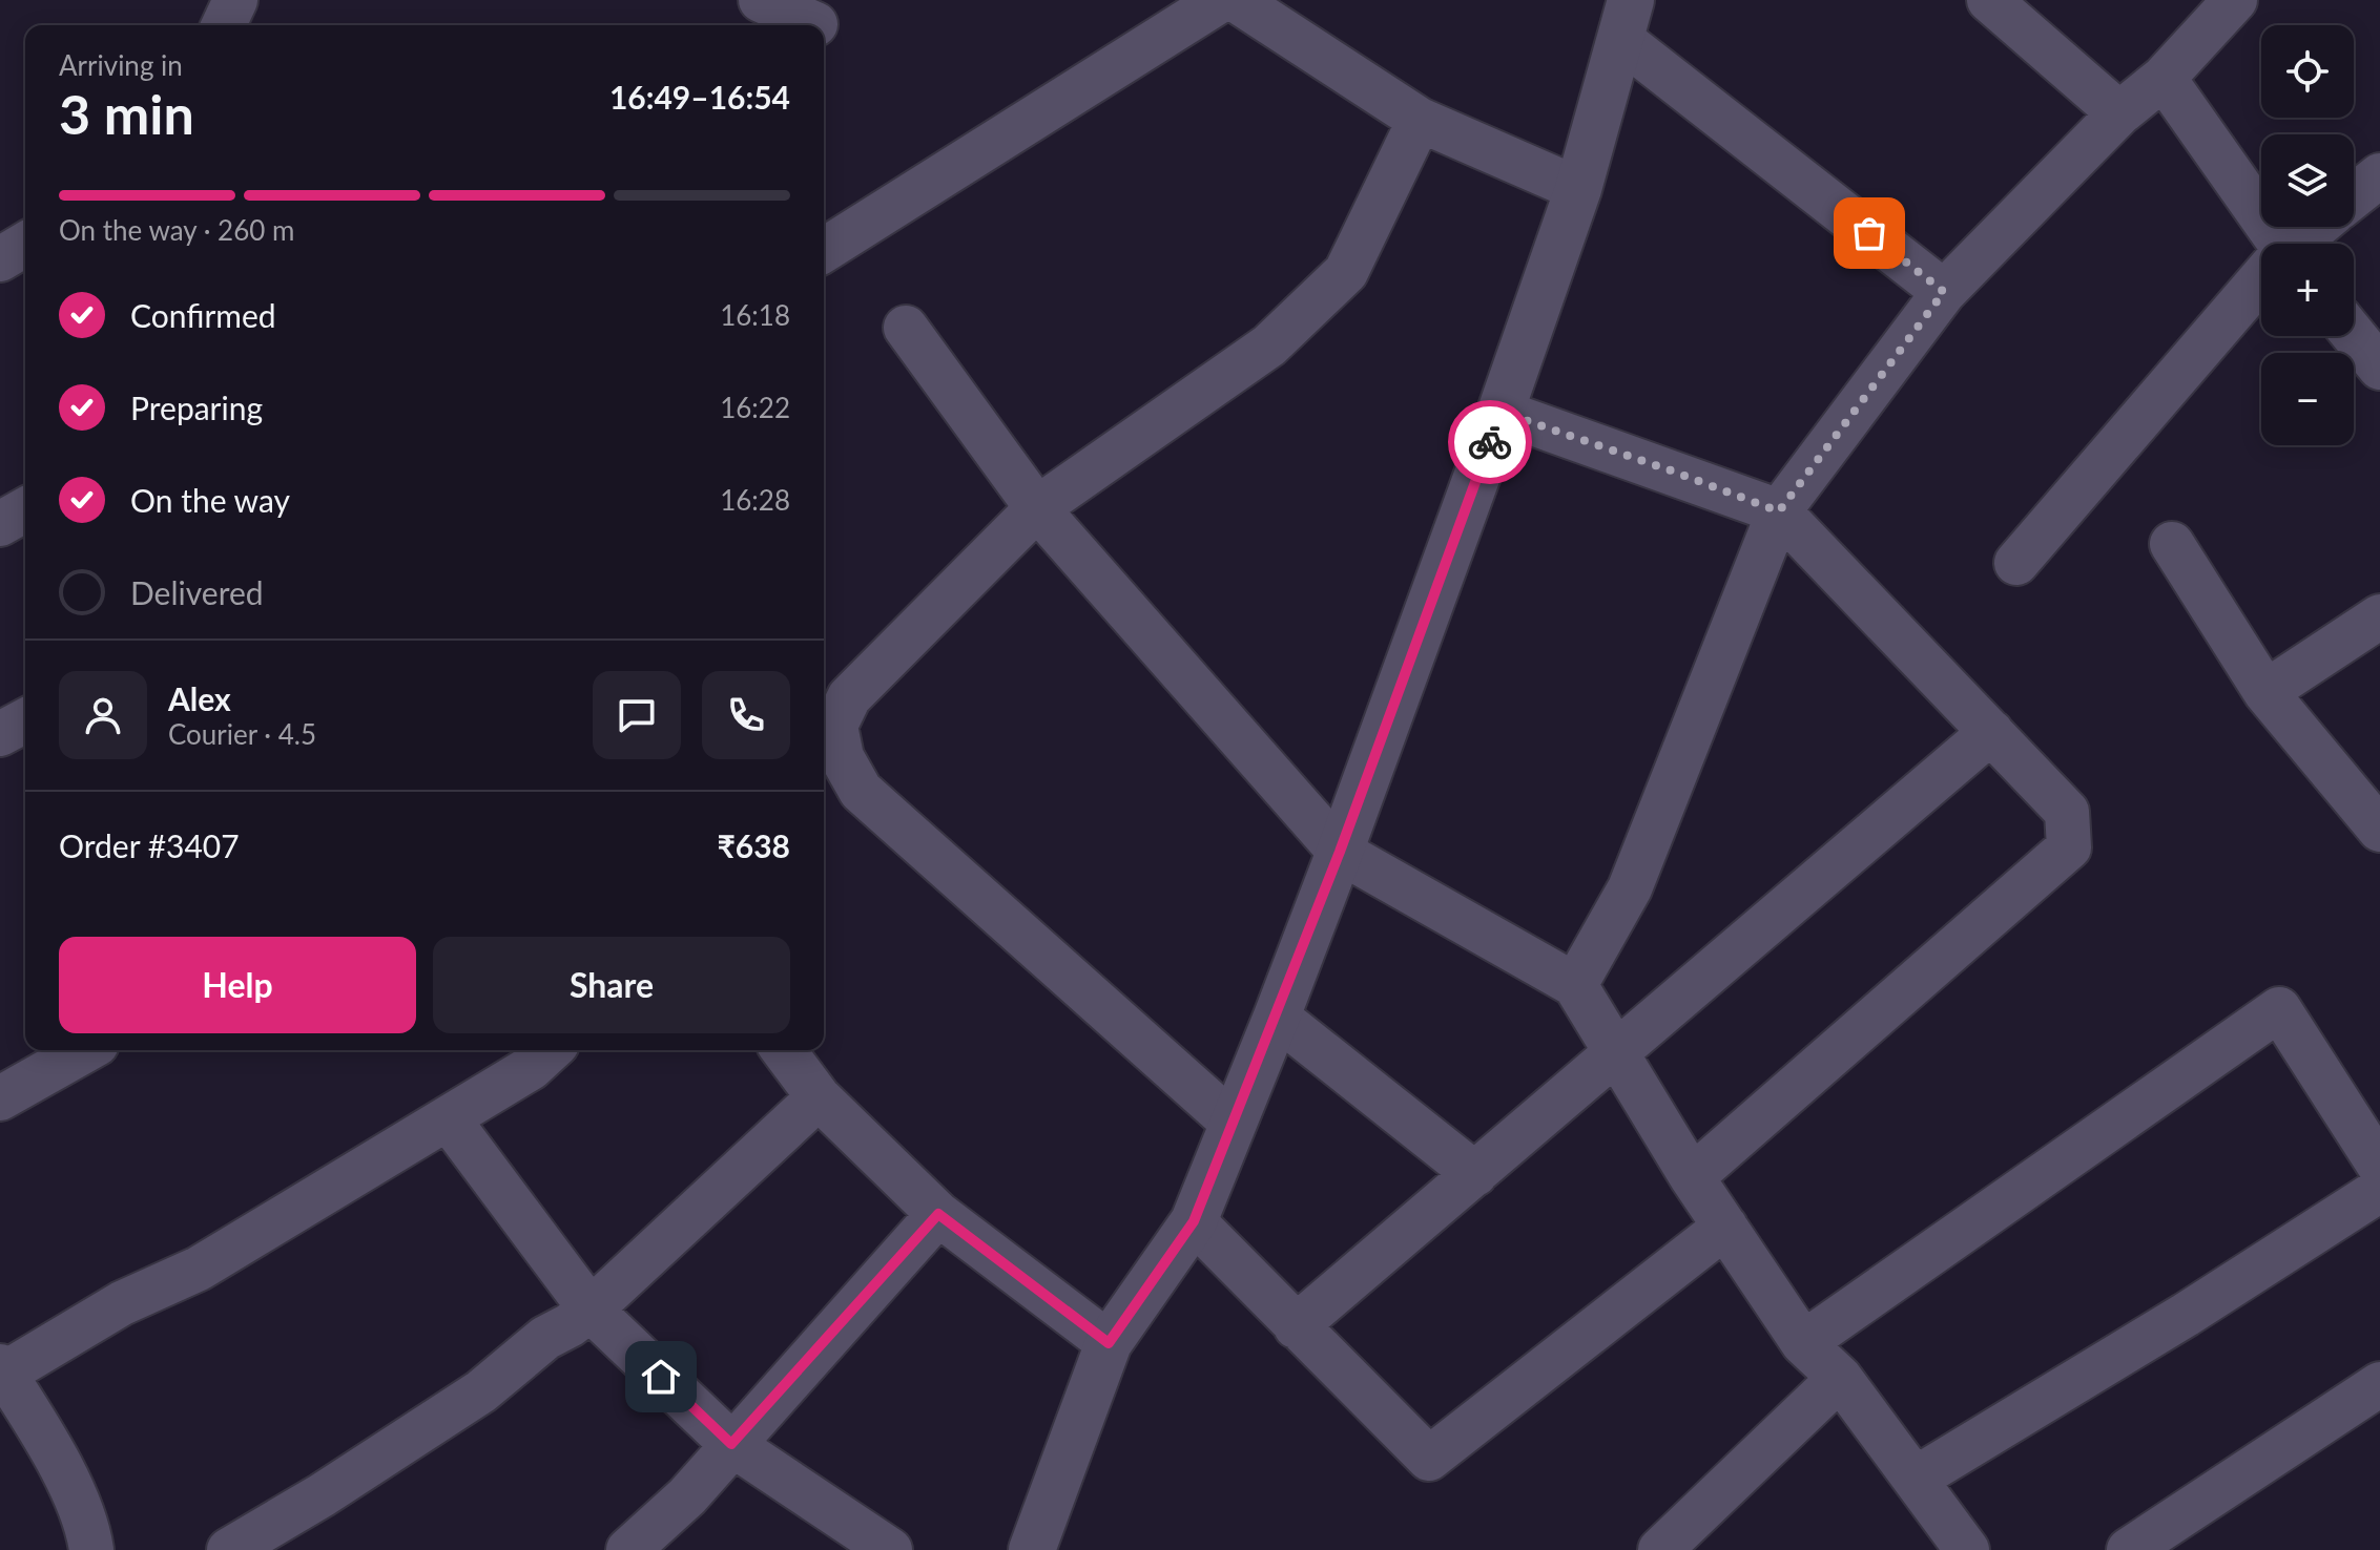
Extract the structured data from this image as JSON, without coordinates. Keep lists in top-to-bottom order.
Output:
{
  "page": {
    "map_buttons": ["+", "−"],
    "heading": ["3 min", "Arriving in", "16:49–16:54"],
    "panel": [
      "Alex",
      "Courier · 4.5",
      "Order #3407",
      "₹638"
    ],
    "bar": "On the way · 260 m",
    "list": [
      ["Confirmed", "16:18"],
      ["Preparing", "16:22"],
      ["On the way", "16:28"],
      "Delivered"
    ],
    "buttons": ["Help", "Share"]
  }
}
